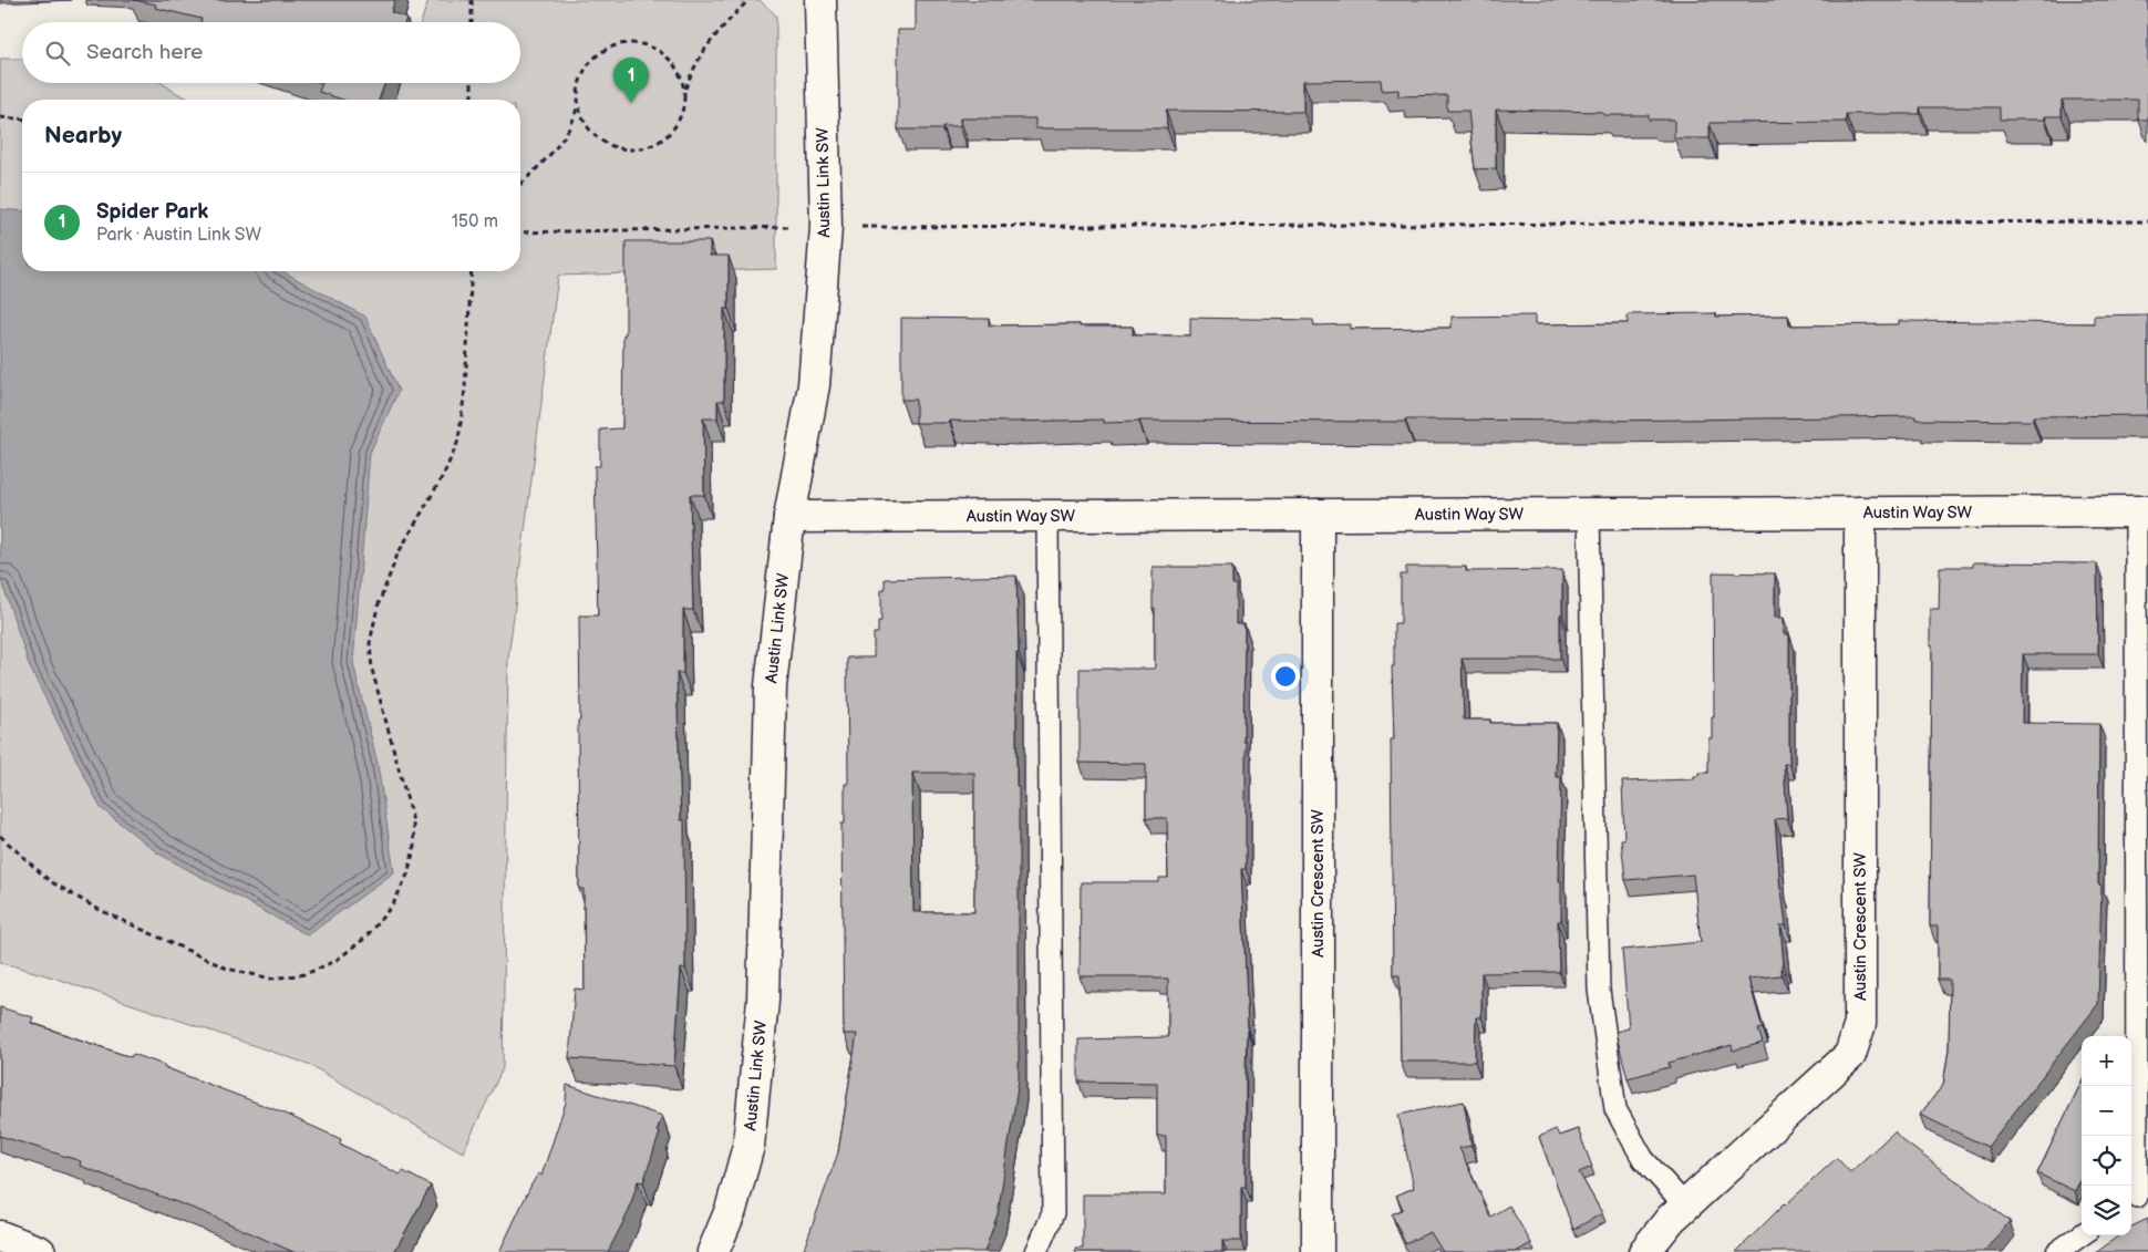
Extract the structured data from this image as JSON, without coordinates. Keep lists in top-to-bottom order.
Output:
{
  "streets": {
    "street": ["Austin Link SW", "Austin Way SW", "Austin Crescent SW"]
  },
  "crossings": [
    ["Austin Link SW", "Austin Way SW"],
    ["Austin Way SW", "Austin Crescent SW"]
  ],
  "page": {
    "search": "Search here",
    "pins": "1",
    "heading": "Nearby",
    "list": [
      {
        "mark": "1",
        "name": "Spider Park",
        "note": "Park · Austin Link SW",
        "value": "150 m"
      }
    ],
    "map_buttons": ["+", "−"]
  }
}
